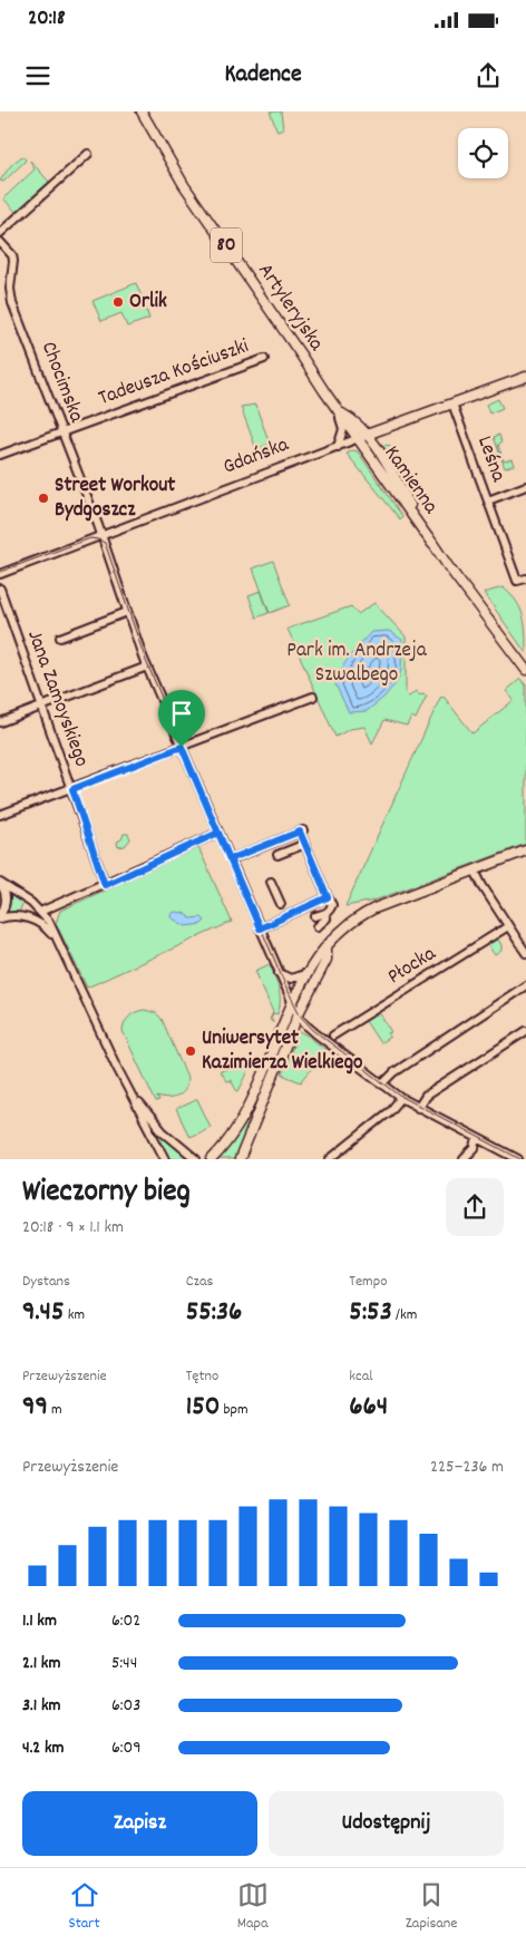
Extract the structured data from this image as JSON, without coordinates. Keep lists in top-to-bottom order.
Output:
{
  "streets": {
    "main road": [
      "80",
      "Artyleryjska",
      "Gdańska",
      "Kamienna"
    ],
    "street": [
      "Tadeusza Kościuszki",
      "Chocimska",
      "Leśna",
      "Jana Zamoyskiego",
      "Płocka"
    ]
  },
  "crossings": [
    ["Artyleryjska", "Gdańska"],
    ["Artyleryjska", "Kamienna"],
    ["Tadeusza Kościuszki", "Chocimska"],
    ["Chocimska", "Gdańska"],
    ["Gdańska", "Leśna"],
    ["Gdańska", "Kamienna"]
  ],
  "parks": ["Park im. Andrzeja Szwalbego"],
  "places": ["Orlik", "Street Workout Bydgoszcz", "Uniwersytet Kazimierza Wielkiego"],
  "page": {
    "status": "20:18",
    "header": "Kadence",
    "heading": ["Wieczorny bieg", "20:18 · 9 × 1.1 km"],
    "stats": [
      ["Dystans", "9.45 km"],
      ["Czas", "55:36"],
      ["Tempo", "5:53 /km"],
      ["Przewyższenie", "99 m"],
      ["Tętno", "150 bpm"],
      ["kcal", "664"]
    ],
    "chart": ["Przewyższenie", "225–236 m"],
    "list": [
      {
        "name": "1.1 km",
        "note": "6:02"
      },
      {
        "name": "2.1 km",
        "note": "5:44"
      },
      {
        "name": "3.1 km",
        "note": "6:03"
      },
      {
        "name": "4.2 km",
        "note": "6:09"
      }
    ],
    "buttons": ["Zapisz", "Udostępnij"],
    "tabs": ["Start", "Mapa", "Zapisane"]
  }
}
